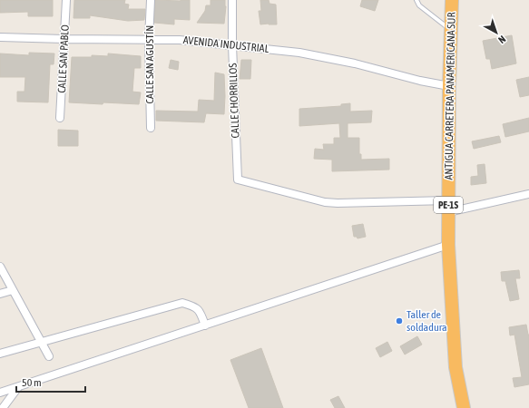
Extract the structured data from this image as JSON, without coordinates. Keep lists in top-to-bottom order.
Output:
{
  "streets": {
    "highway": ["ANTIGUA CARRETERA PANAMERICANA SUR", "PE-1S"],
    "street": [
      "AVENIDA INDUSTRIAL",
      "CALLE SAN PABLO",
      "CALLE SAN AGUSTÍN",
      "CALLE CHORRILLOS"
    ]
  },
  "crossings": [
    ["AVENIDA INDUSTRIAL", "CALLE SAN PABLO"],
    ["AVENIDA INDUSTRIAL", "CALLE SAN AGUSTÍN"],
    ["AVENIDA INDUSTRIAL", "ANTIGUA CARRETERA PANAMERICANA SUR"],
    ["AVENIDA INDUSTRIAL", "CALLE CHORRILLOS"],
    ["ANTIGUA CARRETERA PANAMERICANA SUR", "CALLE CHORRILLOS"]
  ],
  "places": ["Taller de soldadura"],
  "scale_bar": "50 m",
  "north": "bottom right"
}
